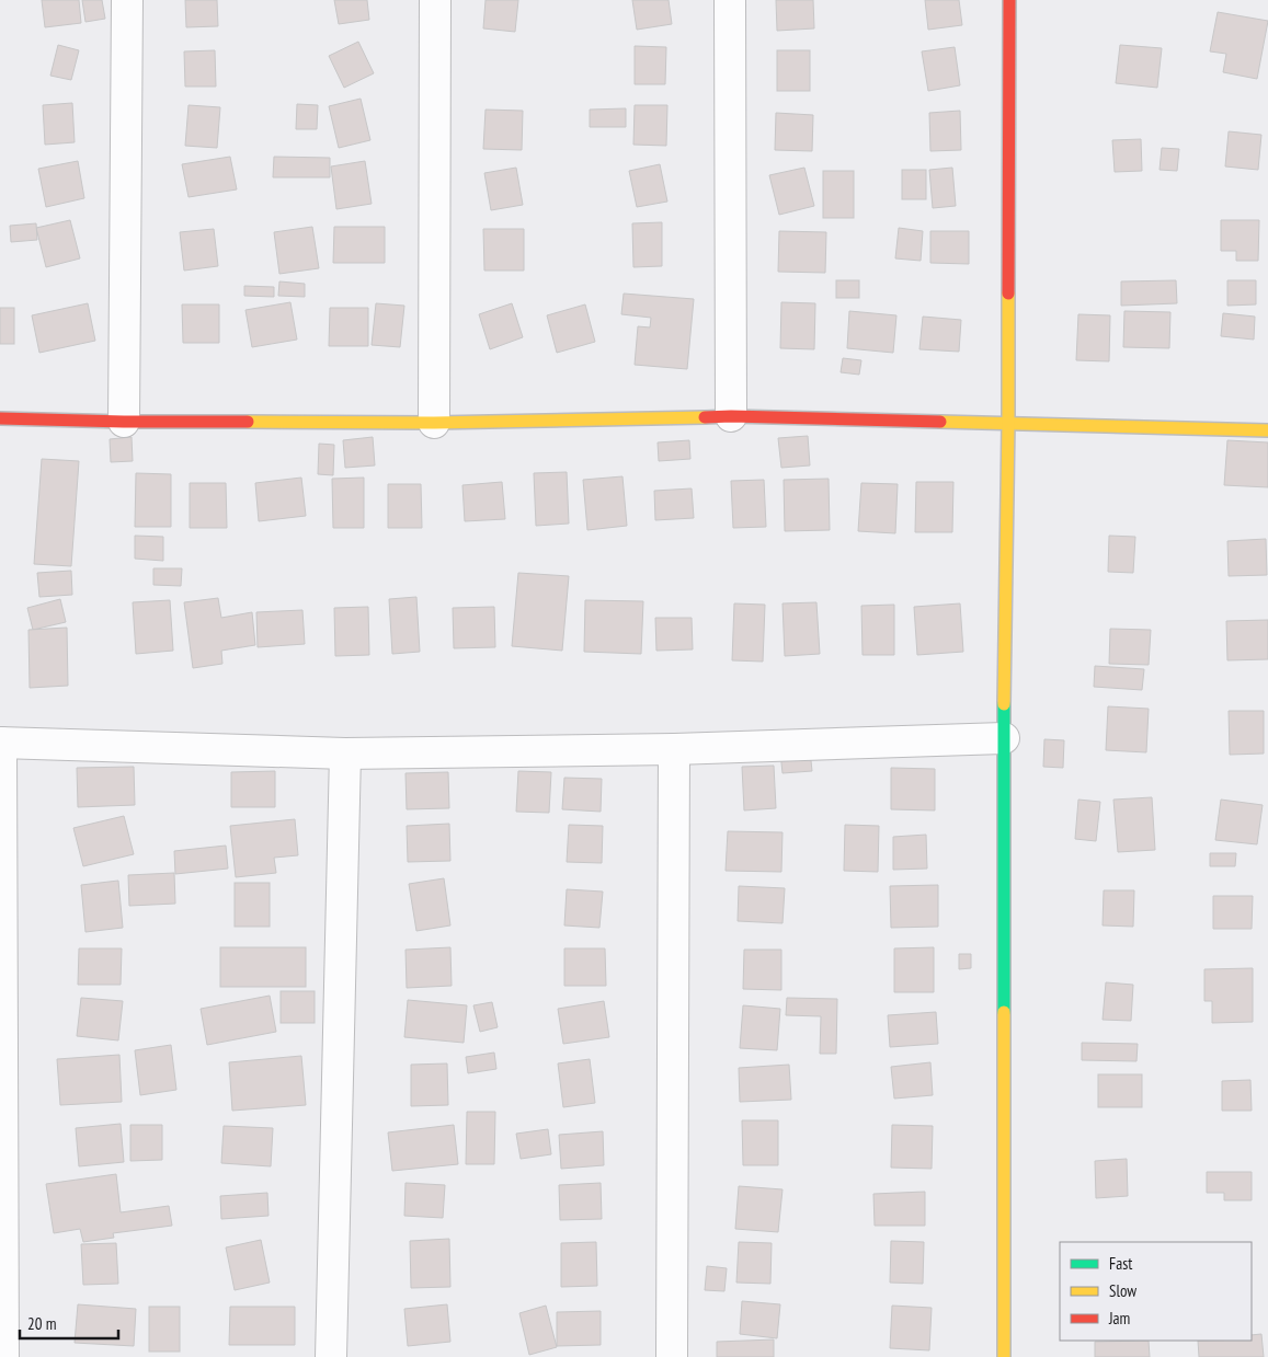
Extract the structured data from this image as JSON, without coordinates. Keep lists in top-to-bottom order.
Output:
{
  "legend": ["Fast", "Slow", "Jam"],
  "scale_bar": "20 m"
}
